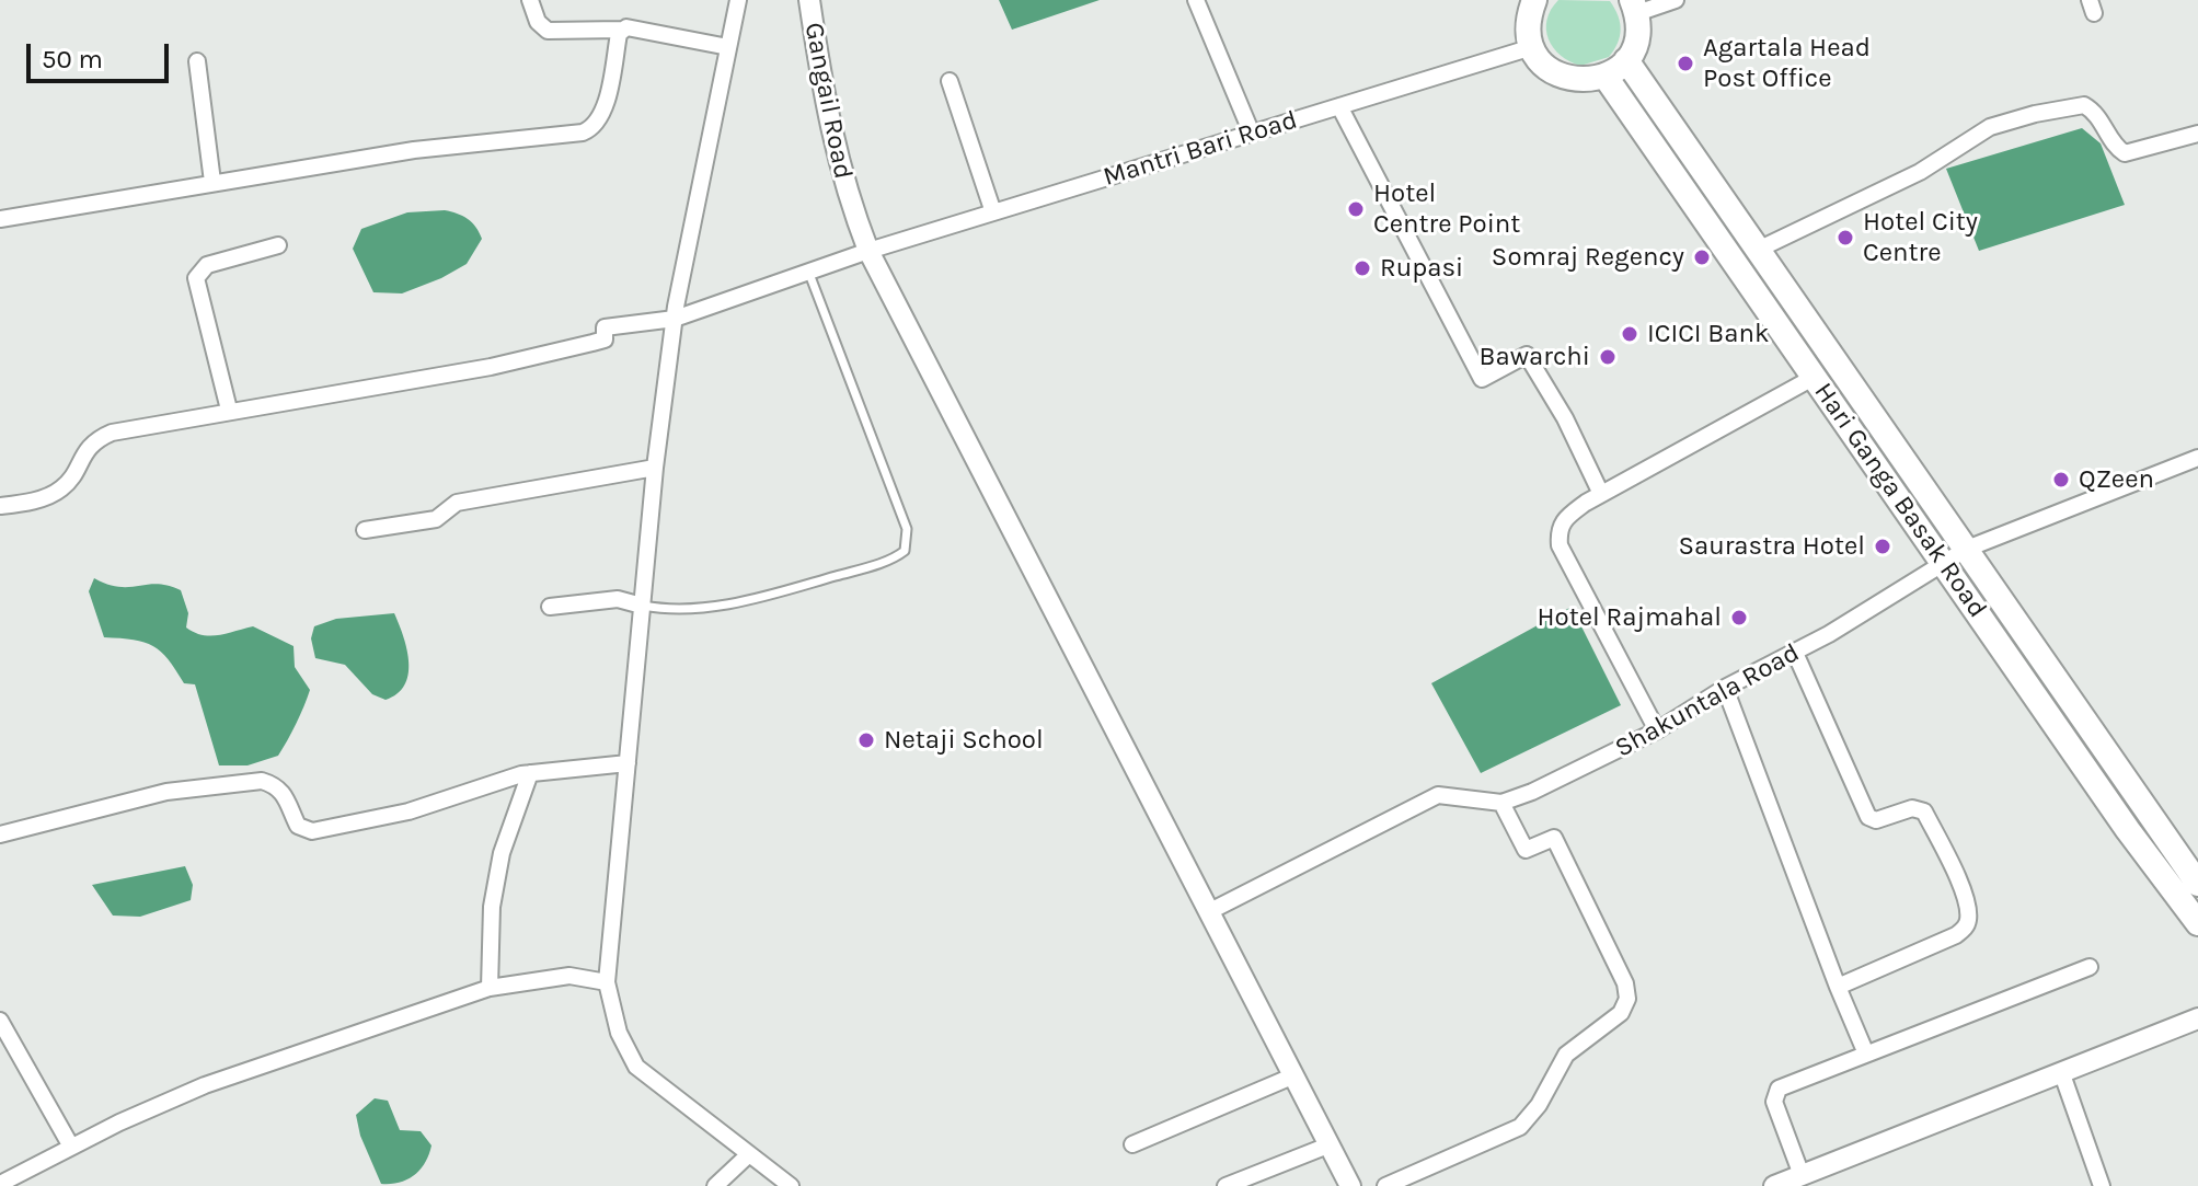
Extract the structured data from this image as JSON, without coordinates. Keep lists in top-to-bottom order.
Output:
{
  "streets": {
    "main road": ["Hari Ganga Basak Road"],
    "street": ["Gangail Road", "Mantri Bari Road", "Shakuntala Road"]
  },
  "crossings": [
    ["Gangail Road", "Mantri Bari Road"],
    ["Gangail Road", "Shakuntala Road"],
    ["Hari Ganga Basak Road", "Shakuntala Road"]
  ],
  "places": [
    "Agartala Head Post Office",
    "Hotel Centre Point",
    "Hotel City Centre",
    "Somraj Regency",
    "Rupasi",
    "ICICI Bank",
    "Bawarchi",
    "QZeen",
    "Saurastra Hotel",
    "Hotel Rajmahal",
    "Netaji School"
  ],
  "scale_bar": "50 m"
}
